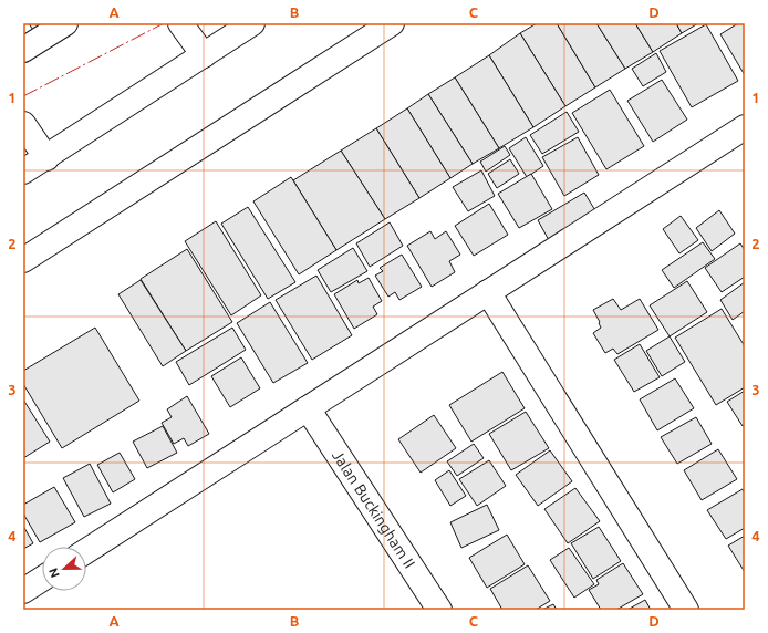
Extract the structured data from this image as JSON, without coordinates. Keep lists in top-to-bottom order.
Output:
{
  "streets": {
    "street": ["Jalan Buckingham II"]
  },
  "north": "left",
  "grid": {
    "columns": [
      "A",
      "B",
      "C",
      "D"
    ],
    "rows": [
      "1",
      "2",
      "3",
      "4"
    ]
  }
}
